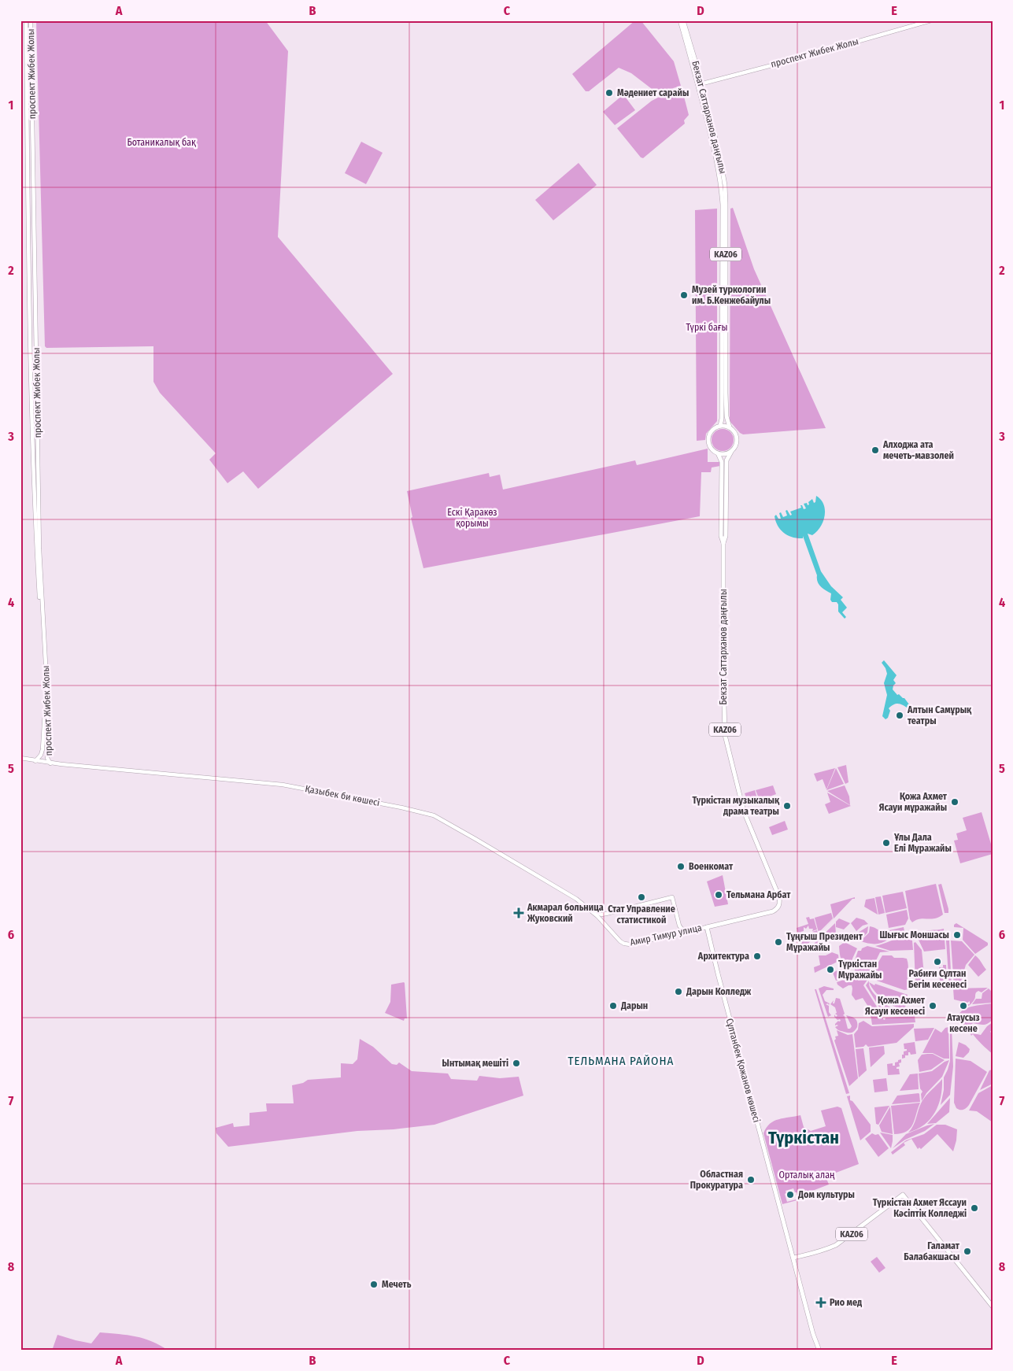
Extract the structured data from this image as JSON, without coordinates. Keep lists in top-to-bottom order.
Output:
{
  "streets": {
    "main road": ["Бекзат Саттарханов даңғылы", "KАZ06", "Сұлтанбек Қожанов көшесі"],
    "street": ["проспект Жибек Жолы", "Қазыбек би көшесі", "Амир Тимур улица"]
  },
  "crossings": [
    ["проспект Жибек Жолы", "Бекзат Саттарханов даңғылы"],
    ["проспект Жибек Жолы", "Қазыбек би көшесі"],
    ["Бекзат Саттарханов даңғылы", "KАZ06"],
    ["Бекзат Саттарханов даңғылы", "Амир Тимур улица"],
    ["Бекзат Саттарханов даңғылы", "Сұлтанбек Қожанов көшесі"],
    ["KАZ06", "Сұлтанбек Қожанов көшесі"],
    ["Қазыбек би көшесі", "Амир Тимур улица"],
    ["Амир Тимур улица", "Сұлтанбек Қожанов көшесі"]
  ],
  "districts": ["ТЕЛЬМАНА РАЙОНА", "Түркістан"],
  "parks": [
    "Ботаникалық бақ",
    "Түркі бағы",
    "Ескі Қаракөз қорымы",
    "Орталық алаң"
  ],
  "places": {
    "other": [
      "Мәдениет сарайы",
      "Музей туркологии им. Б.Кенжебайулы",
      "Алходжа ата мечеть-мавзолей",
      "Алтын Самұрық театры",
      "Қожа Ахмет Ясауи мұражайы",
      "Түркістан музыкалық драма театры",
      "Ұлы Дала Елі Мұражайы",
      "Военкомат",
      "Тельмана Арбат",
      "Стат Управление статистикой",
      "Шығыс Моншасы",
      "Тұңғыш Президент Мұражайы",
      "Архитектура",
      "Рабиғи Сұлтан Бегім кесенесі",
      "Түркістан Мұражайы",
      "Дарын Колледж",
      "Дарын",
      "Қожа Ахмет Ясауи кесенесі",
      "Атаусыз кесене",
      "Ынтымақ мешіті",
      "Областная Прокуратура",
      "Дом культуры",
      "Түркістан Ахмет Яссауи Кәсіптік Колледжі",
      "Галамат Балабакшасы",
      "Мечеть"
    ],
    "health": ["Акмарал больница Жуковский", "Рио мед"]
  },
  "grid": {
    "columns": [
      "A",
      "B",
      "C",
      "D",
      "E"
    ],
    "rows": [
      "1",
      "2",
      "3",
      "4",
      "5",
      "6",
      "7",
      "8"
    ]
  }
}
